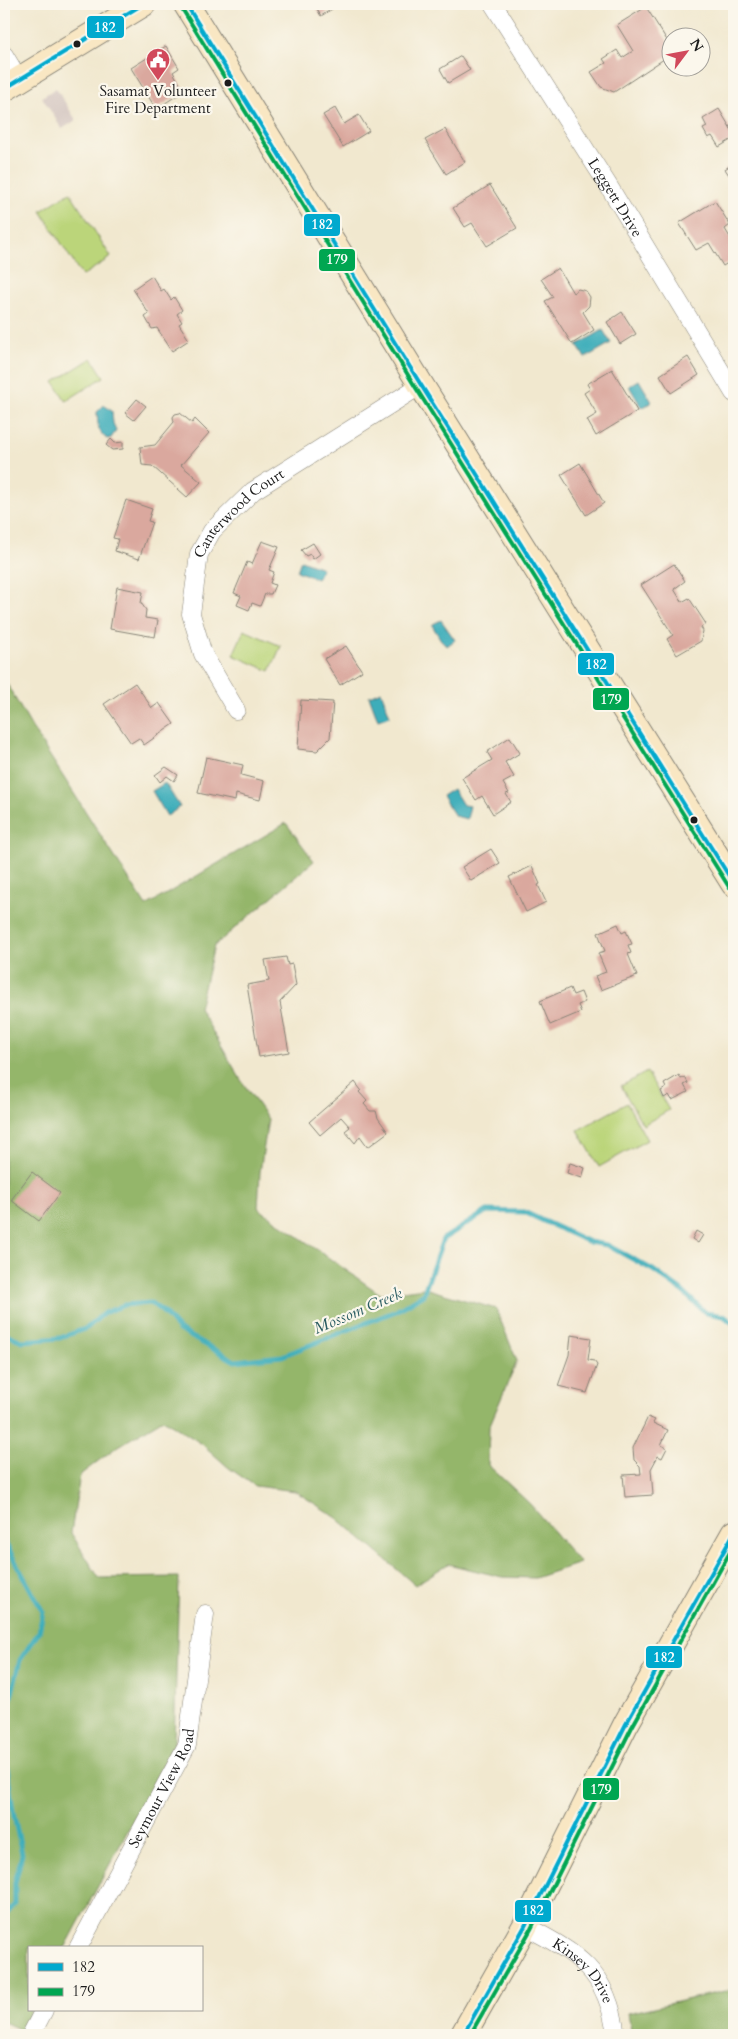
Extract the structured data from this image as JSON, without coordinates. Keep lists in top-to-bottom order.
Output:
{
  "streets": {
    "street": [
      "Leggett Drive",
      "Canterwood Court",
      "Seymour View Road",
      "Kinsey Drive"
    ]
  },
  "water": ["Mossom Creek"],
  "places": {
    "public building": ["Sasamat Volunteer Fire Department"]
  },
  "lines": ["transit line 182", "transit line 179"],
  "legend": ["182", "179"],
  "north": "top right"
}
